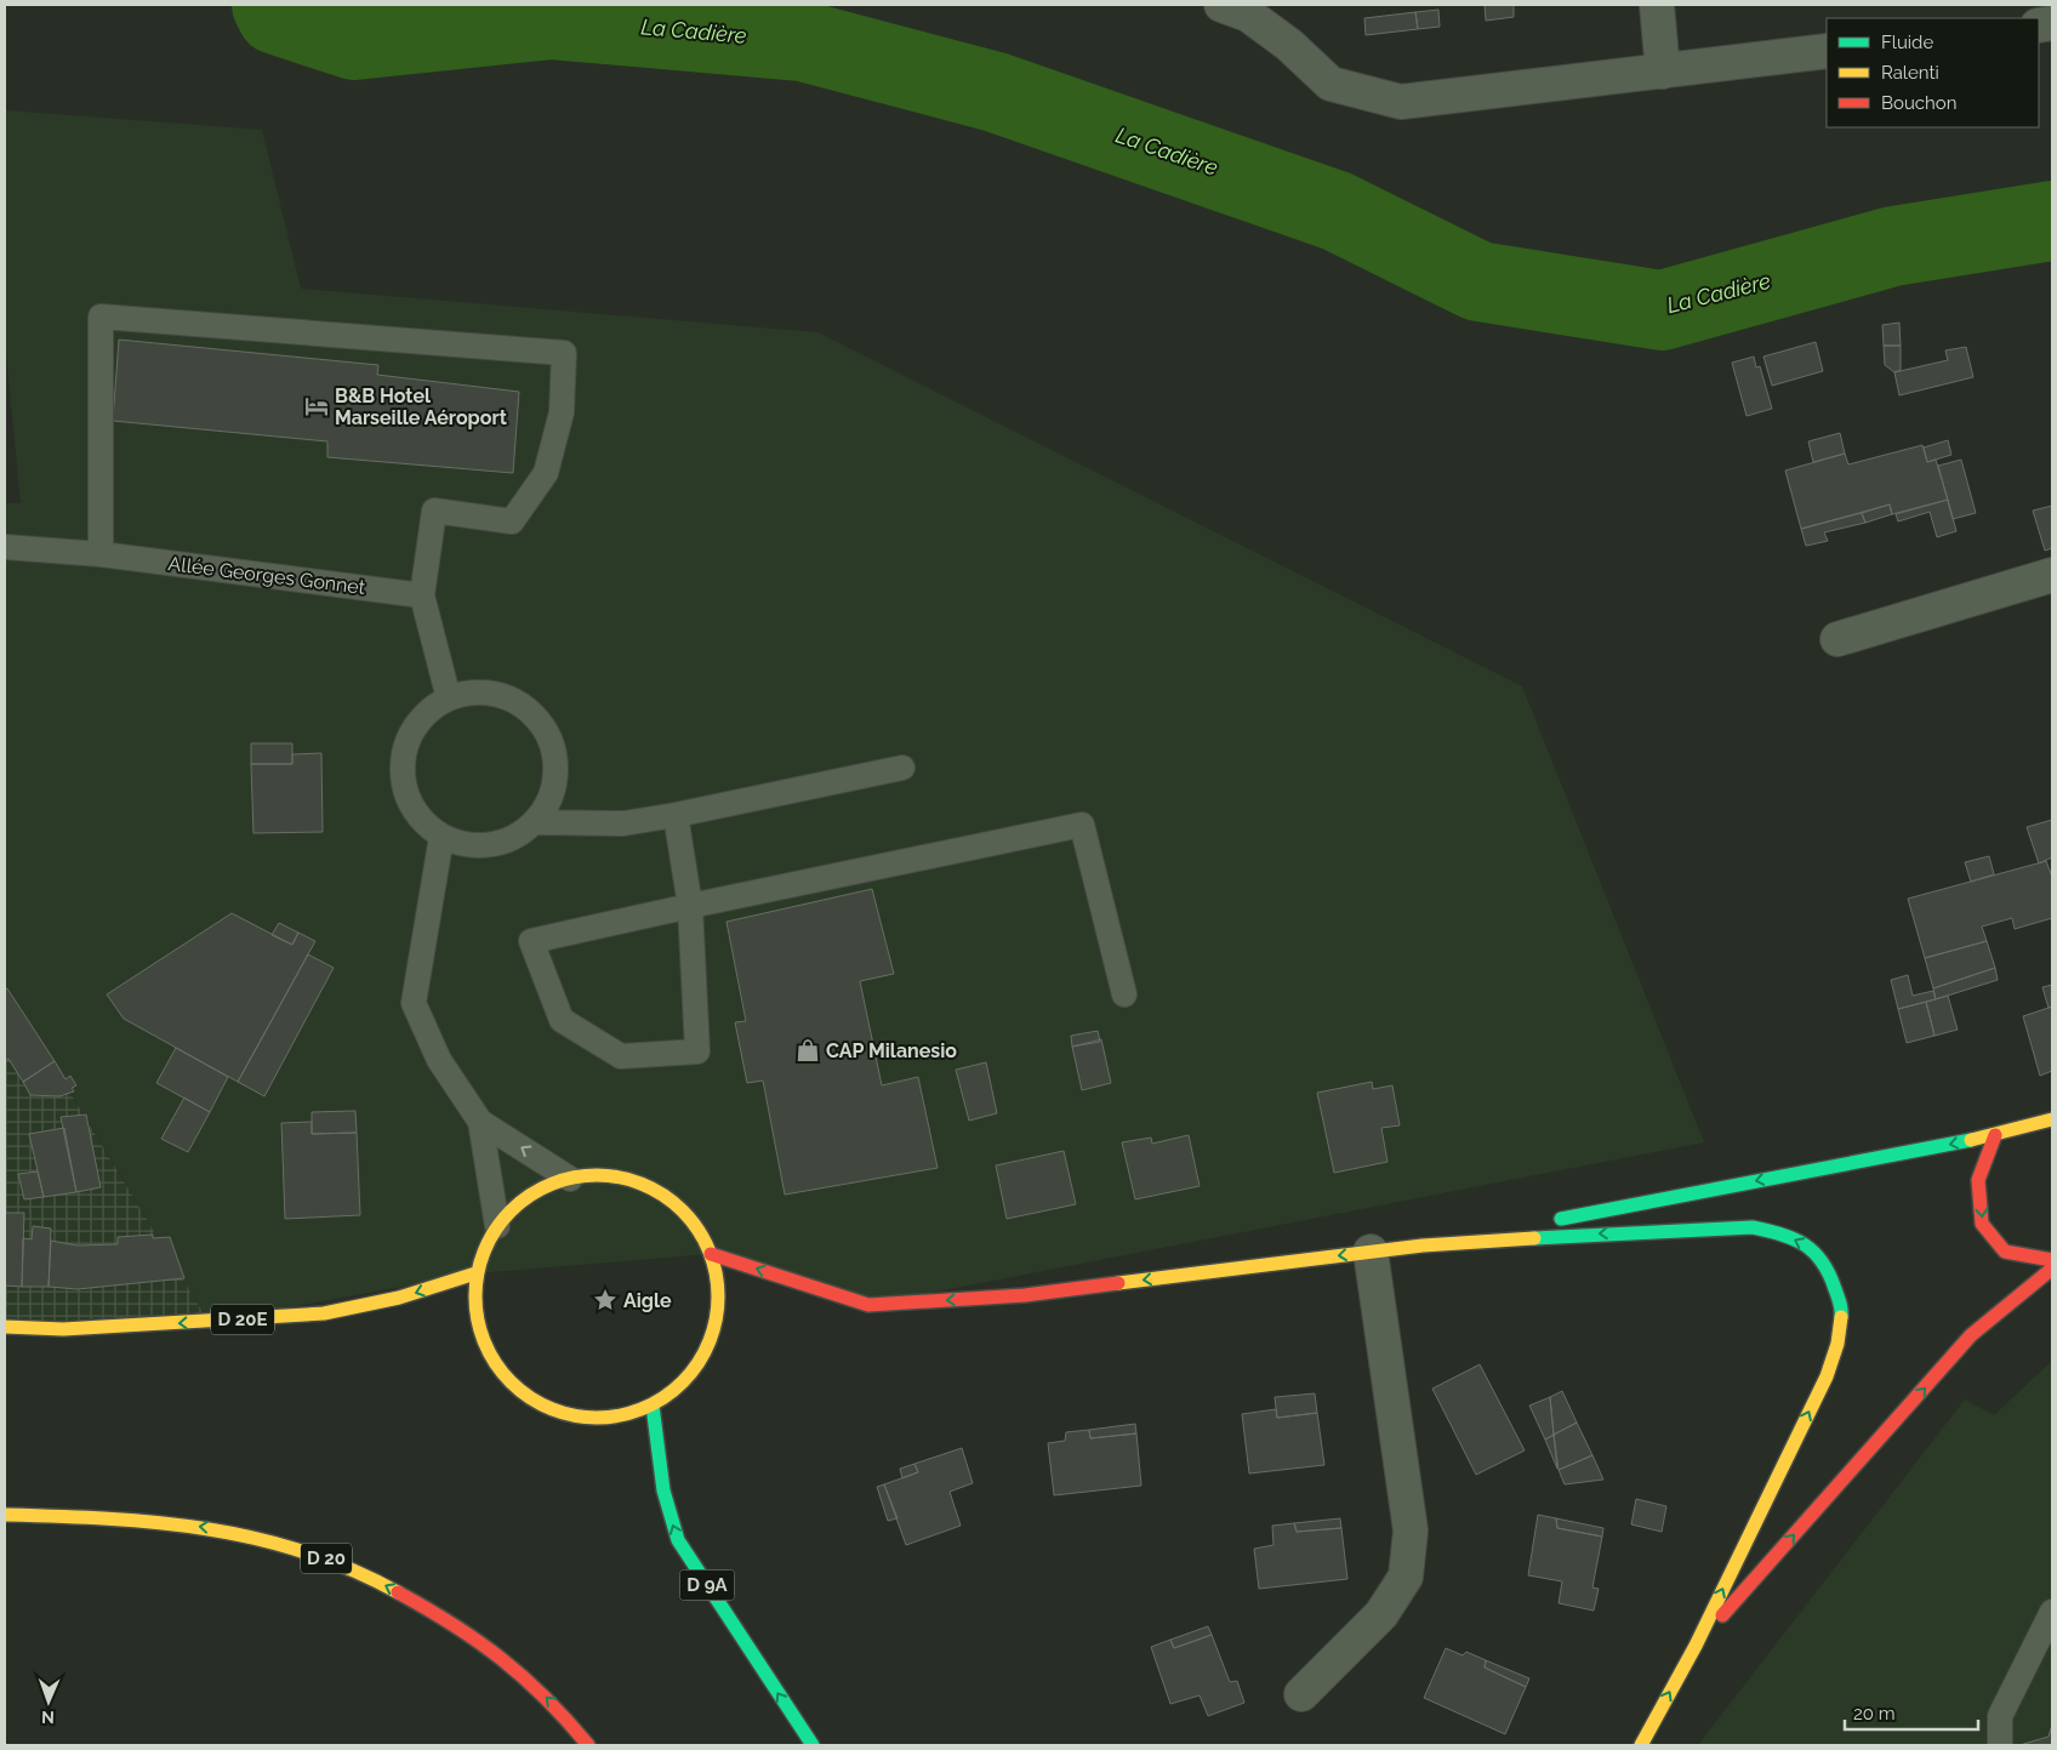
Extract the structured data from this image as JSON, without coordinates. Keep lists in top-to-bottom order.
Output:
{
  "streets": {
    "main road": ["D 20E", "D 20", "D 9A"],
    "lane": ["Allée Georges Gonnet"]
  },
  "water": ["La Cadière"],
  "places": {
    "hotel": ["B&B Hotel Marseille Aéroport"],
    "shop": ["CAP Milanesio"],
    "place": ["Aigle"]
  },
  "legend": ["Fluide", "Ralenti", "Bouchon"],
  "scale_bar": "20 m",
  "north": "bottom"
}
